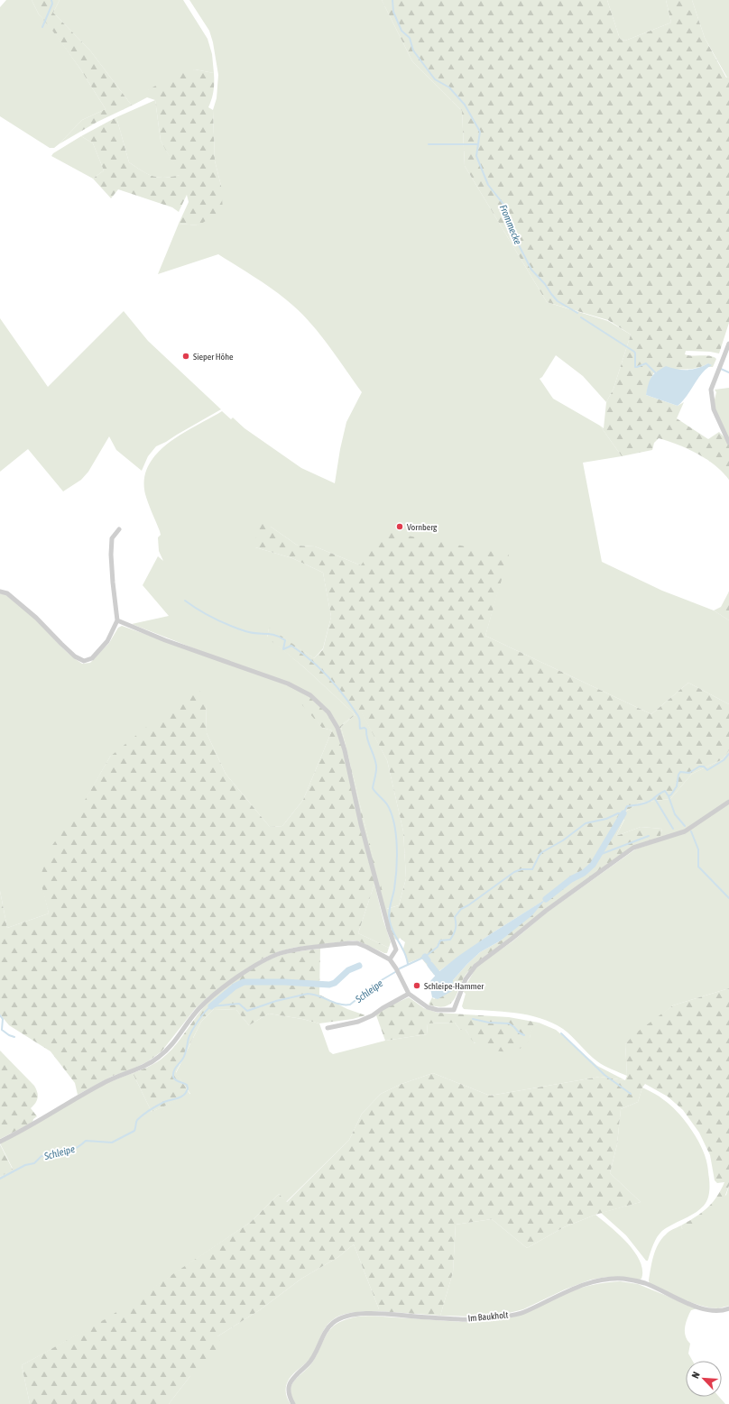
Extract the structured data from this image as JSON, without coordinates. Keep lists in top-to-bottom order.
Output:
{
  "streets": {
    "street": ["Im Baukholt"]
  },
  "water": ["Frommecke", "Schleipe"],
  "places": ["Sieper Höhe", "Vornberg", "Schleipe-Hammer"],
  "north": "top left"
}
